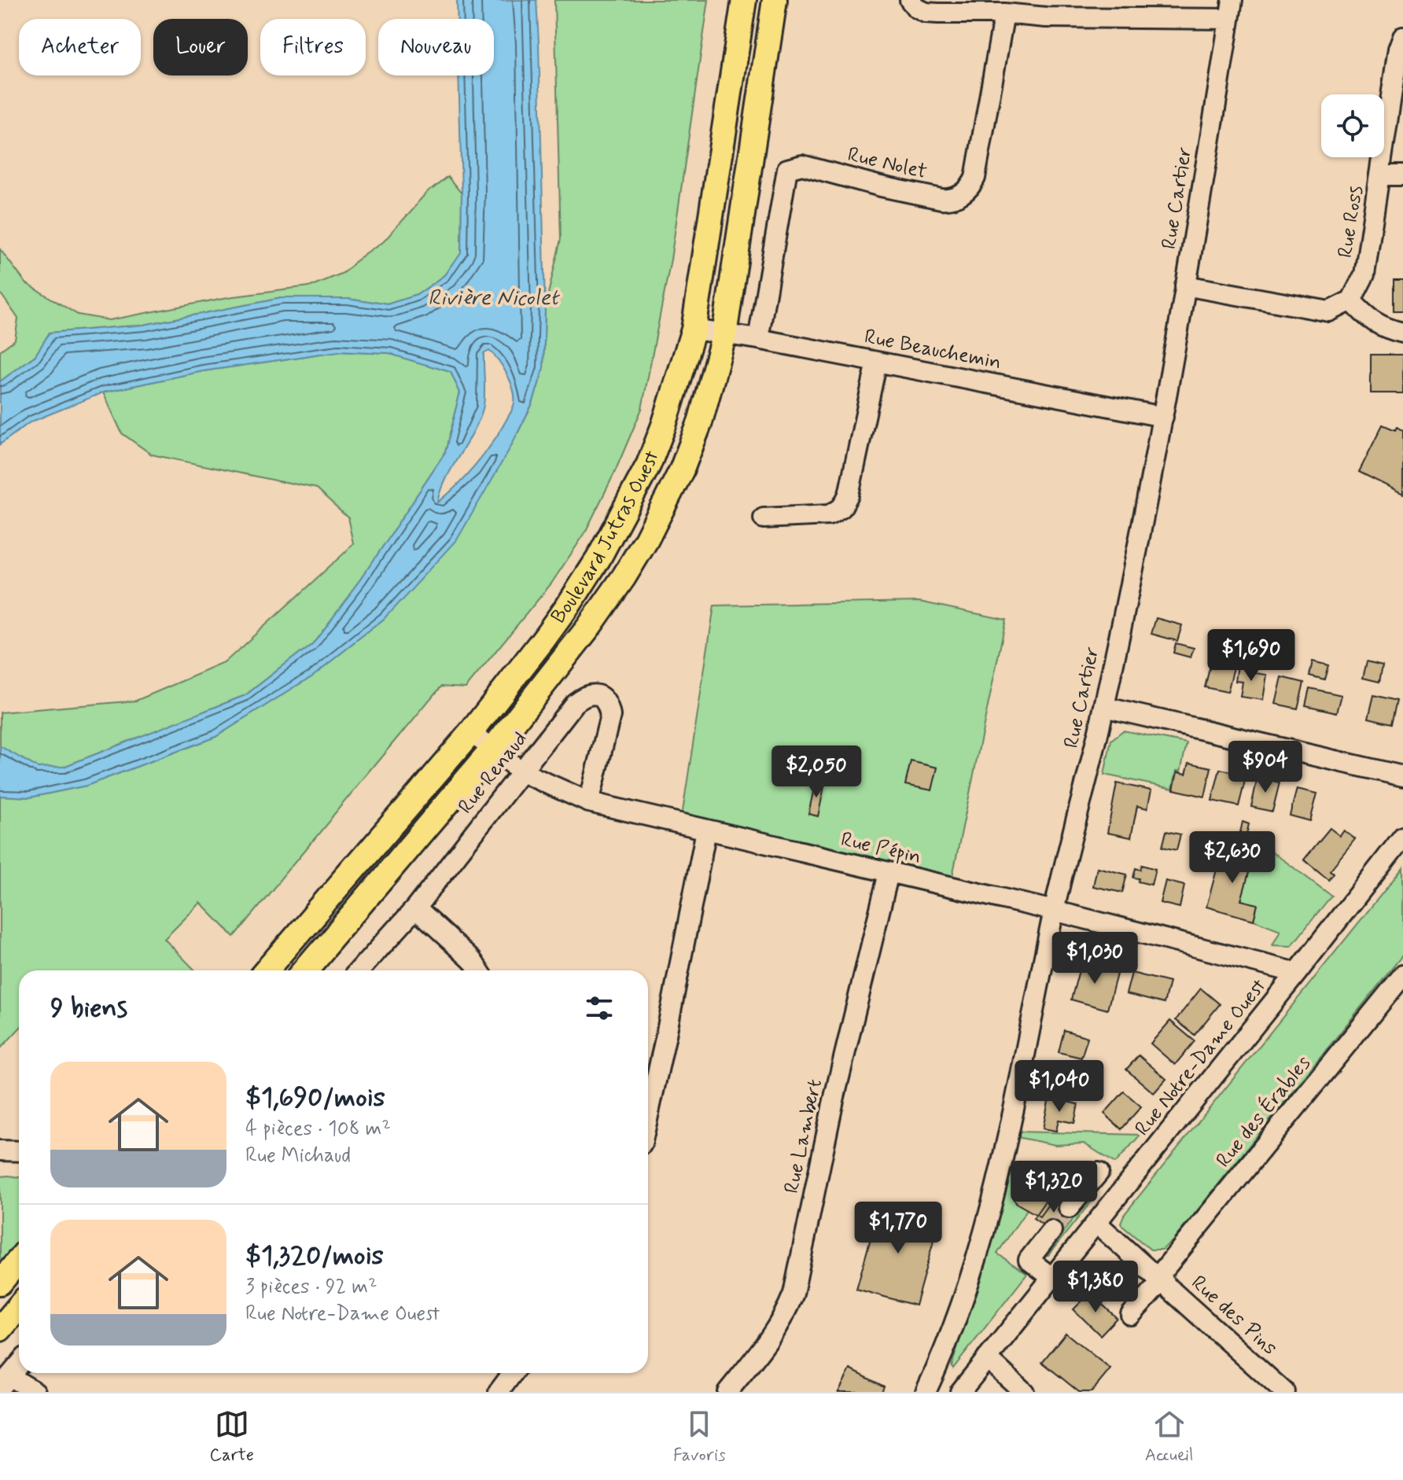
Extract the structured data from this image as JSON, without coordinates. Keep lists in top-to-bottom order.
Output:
{
  "streets": {
    "main road": ["Boulevard Jutras Ouest"],
    "street": [
      "Rue Nolet",
      "Rue Cartier",
      "Rue Ross",
      "Rue Beauchemin",
      "Rue Renaud",
      "Rue Pépin",
      "Rue Notre-Dame Ouest",
      "Rue des Érables",
      "Rue Lambert",
      "Rue des Pins"
    ]
  },
  "crossings": [
    ["Rue Nolet", "Rue Beauchemin"],
    ["Rue Cartier", "Rue Beauchemin"],
    ["Rue Cartier", "Rue Pépin"],
    ["Rue Beauchemin", "Boulevard Jutras Ouest"],
    ["Boulevard Jutras Ouest", "Rue Pépin"],
    ["Rue Renaud", "Rue Pépin"],
    ["Rue Pépin", "Rue Notre-Dame Ouest"],
    ["Rue Pépin", "Rue Lambert"],
    ["Rue Notre-Dame Ouest", "Rue des Pins"],
    ["Rue des Érables", "Rue des Pins"]
  ],
  "water": ["Rivière Nicolet"],
  "page": {
    "chip": [
      "Acheter",
      "Louer",
      "Filtres",
      "Nouveau"
    ],
    "price": [
      "$1,690",
      "$904",
      "$2,050",
      "$2,630",
      "$1,030",
      "$1,040",
      "$1,320",
      "$1,770",
      "$1,380"
    ],
    "heading": "9 biens",
    "list": [
      {
        "name": "$1,690/mois",
        "note": "4 pièces · 108 m² · Rue Michaud"
      },
      {
        "name": "$1,320/mois",
        "note": "3 pièces · 92 m² · Rue Notre-Dame Ouest"
      }
    ],
    "tabs": ["Carte", "Favoris", "Accueil"]
  }
}
